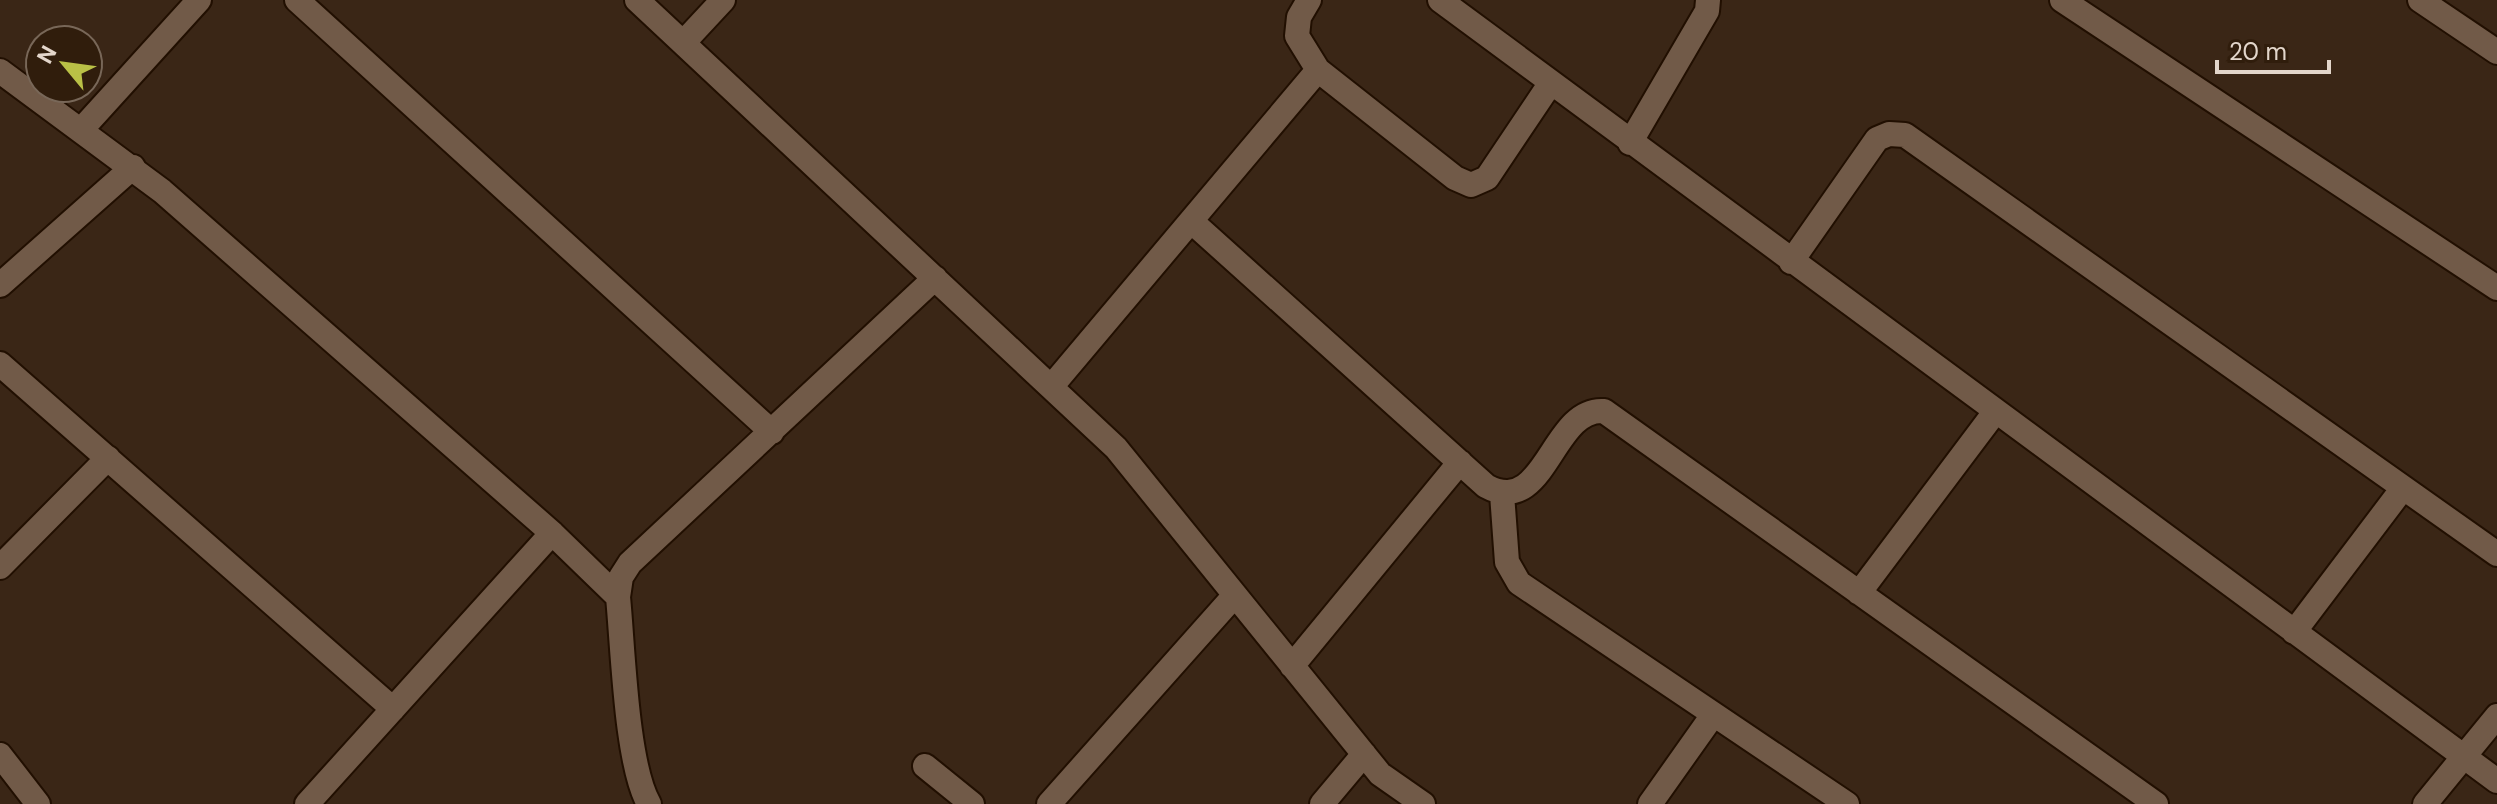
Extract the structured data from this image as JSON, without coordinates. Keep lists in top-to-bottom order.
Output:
{
  "scale_bar": "20 m",
  "north": "top left"
}
